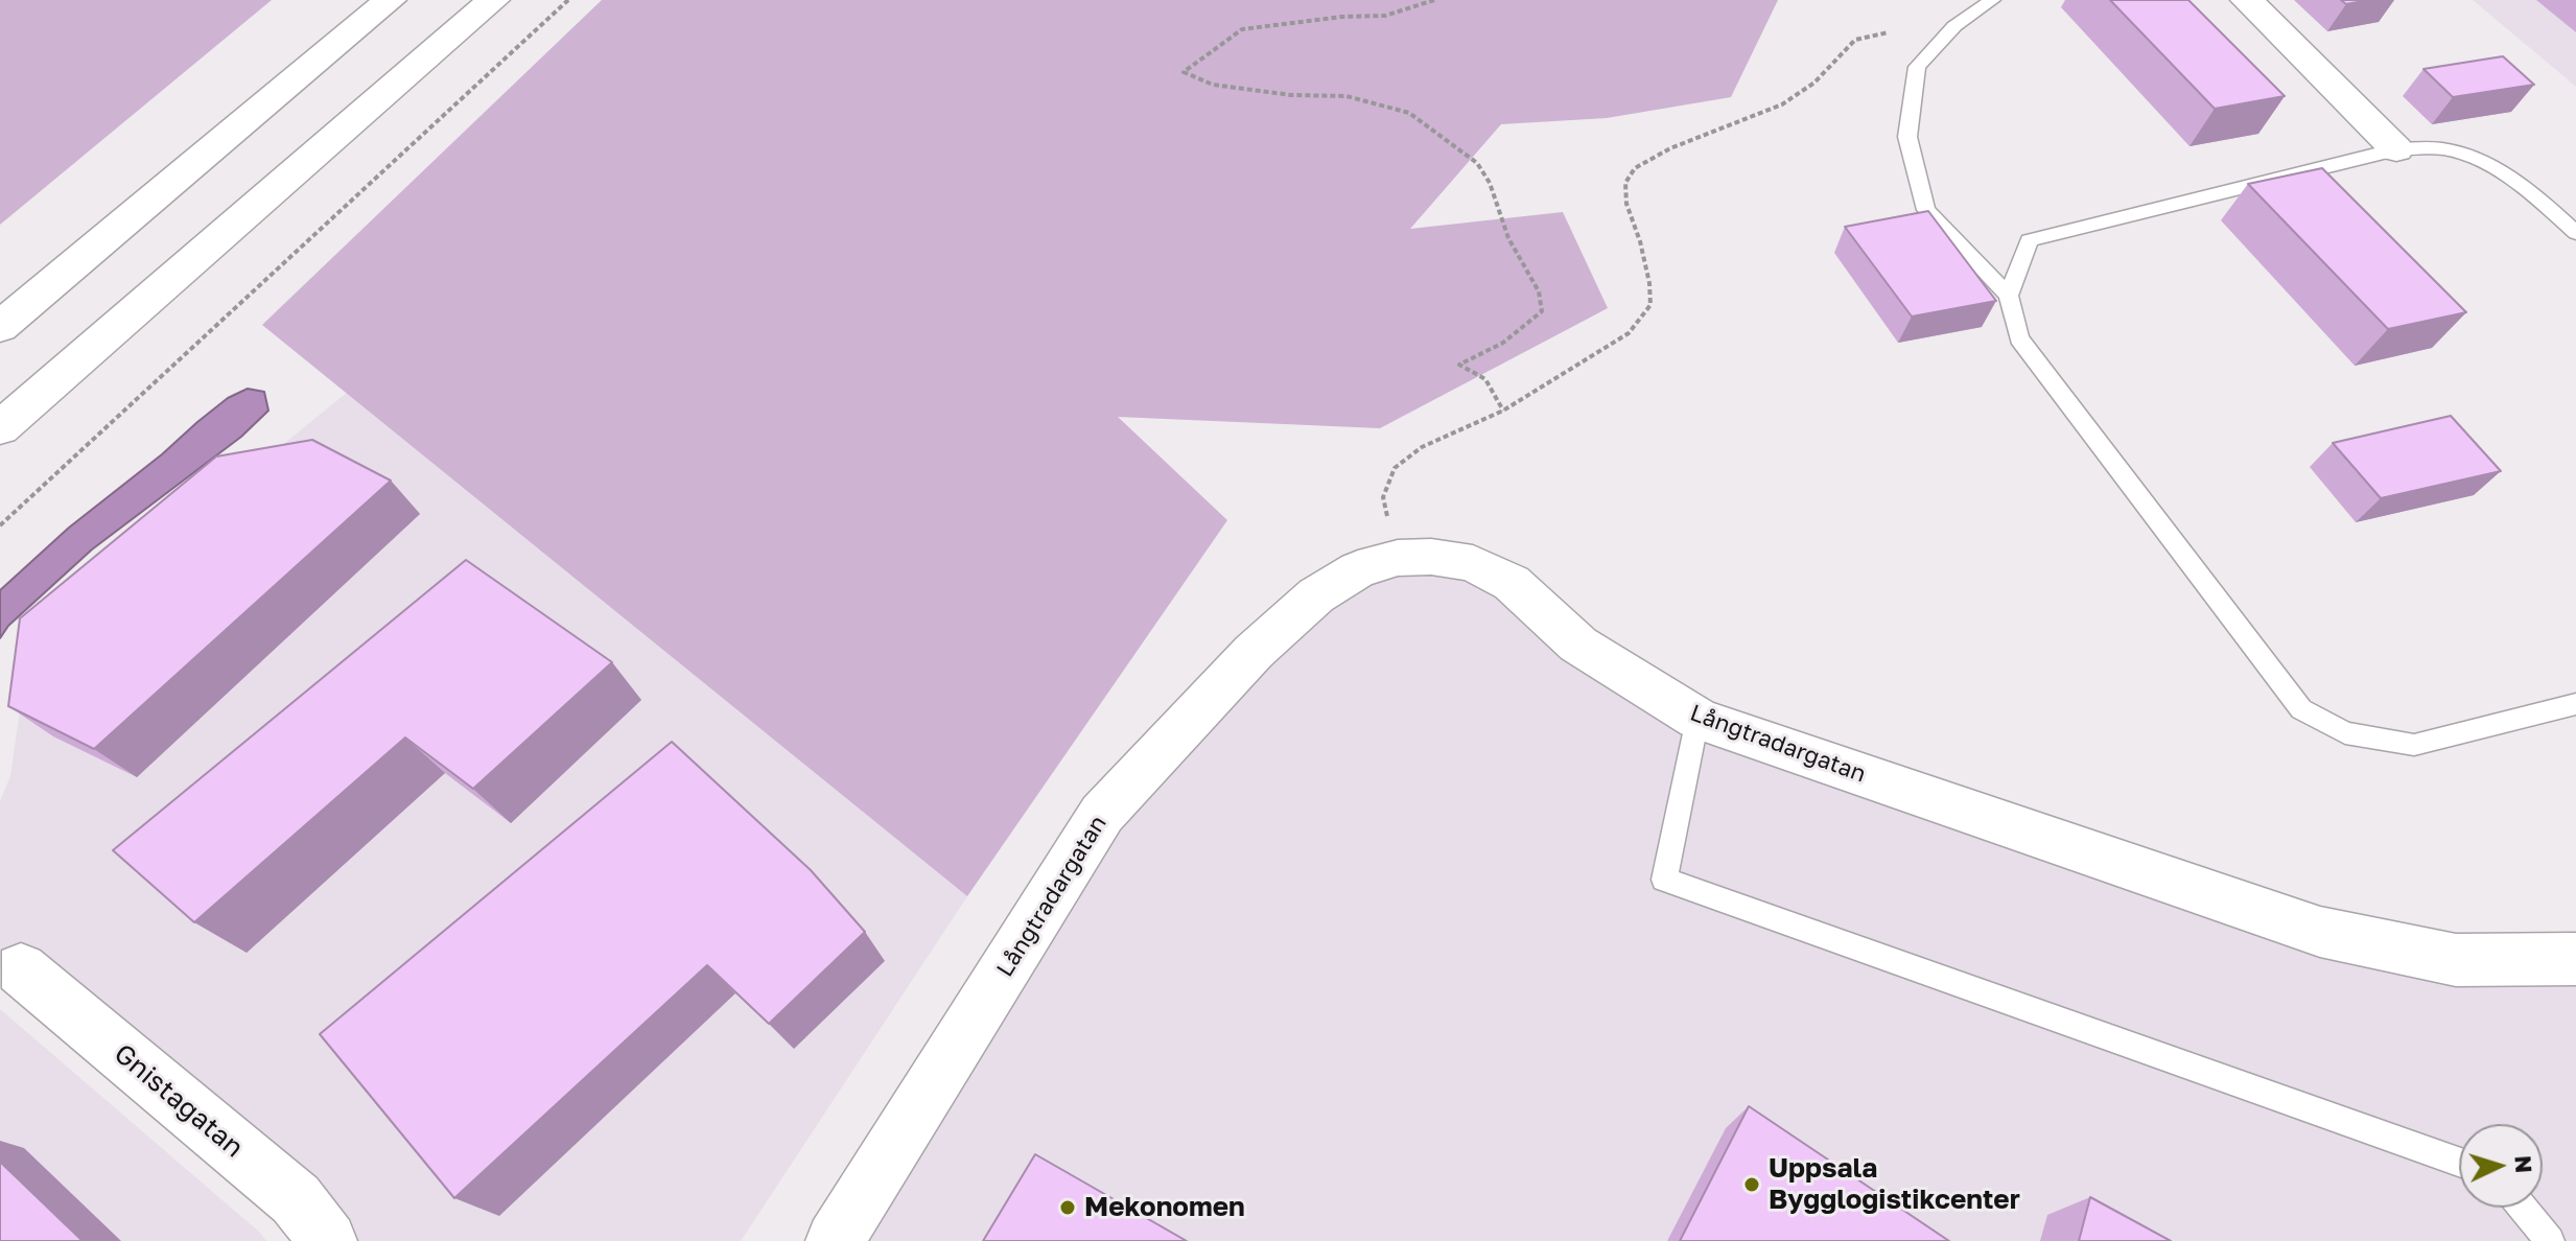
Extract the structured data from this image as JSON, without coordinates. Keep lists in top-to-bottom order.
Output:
{
  "streets": {
    "main road": ["Långtradargatan", "Gnistagatan"]
  },
  "places": ["Uppsala Bygglogistikcenter", "Mekonomen"],
  "north": "right"
}
